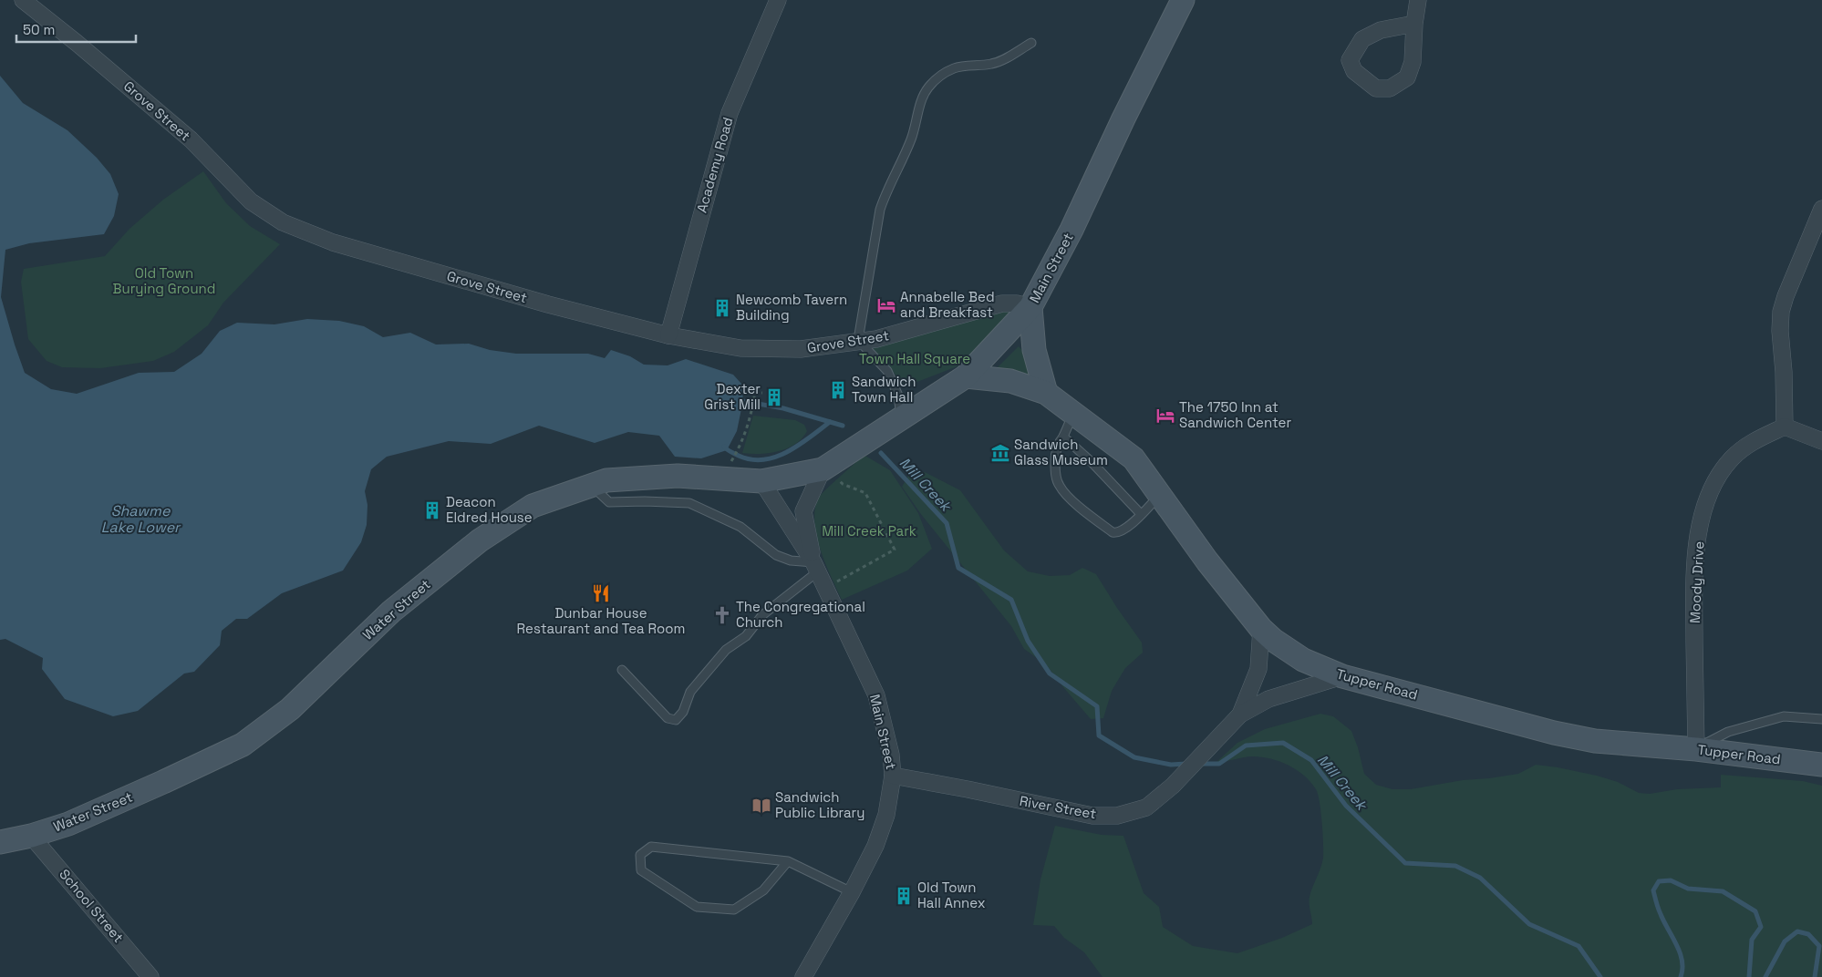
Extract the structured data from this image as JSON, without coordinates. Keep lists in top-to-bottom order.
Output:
{
  "streets": {
    "main road": ["Main Street", "Water Street", "Tupper Road"],
    "street": [
      "Grove Street",
      "Academy Road",
      "Moody Drive",
      "River Street",
      "School Street"
    ]
  },
  "crossings": [
    ["Grove Street", "Academy Road"],
    ["Grove Street", "Main Street"],
    ["Main Street", "Water Street"],
    ["Main Street", "Tupper Road"],
    ["Main Street", "River Street"],
    ["Moody Drive", "Tupper Road"],
    ["Water Street", "School Street"],
    ["Tupper Road", "River Street"]
  ],
  "water": ["Mill Creek", "Shawme Lake Lower"],
  "parks": ["Old Town Burying Ground", "Town Hall Square", "Mill Creek Park"],
  "places": {
    "hotel": ["Annabelle Bed and Breakfast", "The 1750 Inn at Sandwich Center"],
    "building": [
      "Newcomb Tavern Building",
      "Sandwich Town Hall",
      "Dexter Grist Mill",
      "Deacon Eldred House",
      "Old Town Hall Annex"
    ],
    "museum": ["Sandwich Glass Museum"],
    "restaurant": ["Dunbar House Restaurant and Tea Room"],
    "church": ["The Congregational Church"],
    "library": ["Sandwich Public Library"]
  },
  "scale_bar": "50 m"
}
